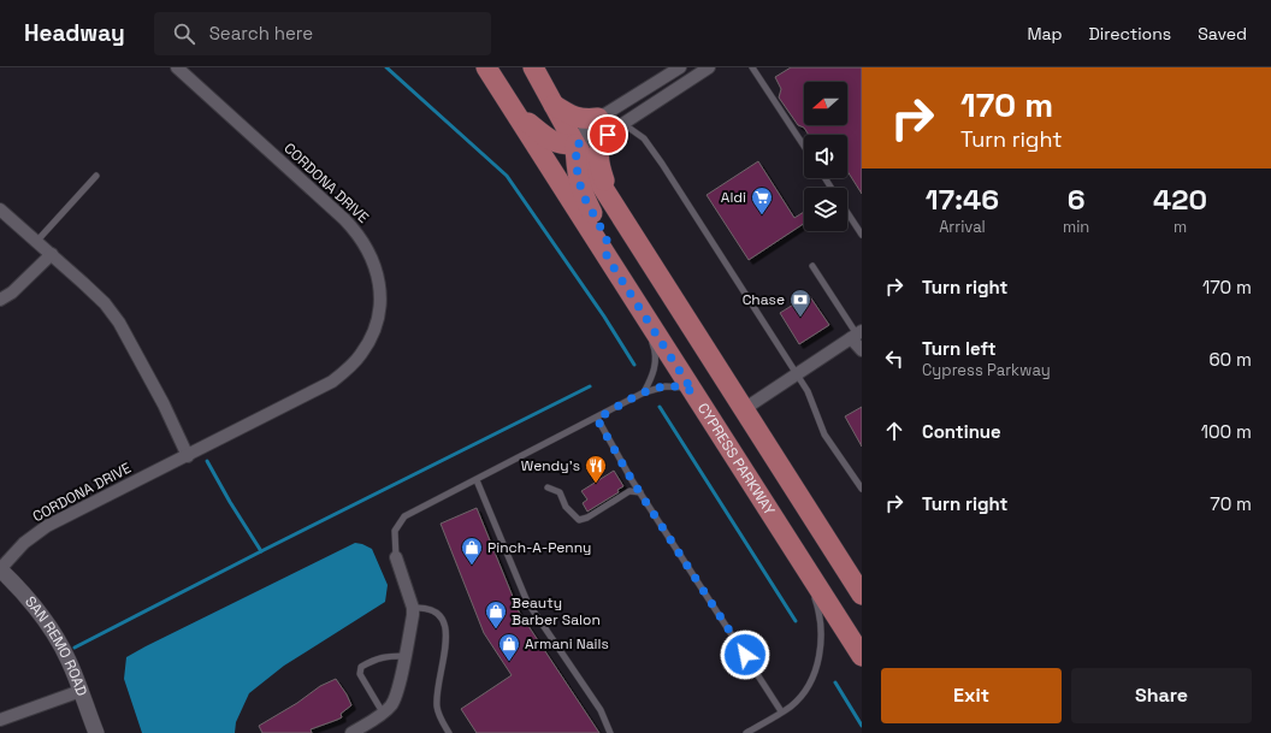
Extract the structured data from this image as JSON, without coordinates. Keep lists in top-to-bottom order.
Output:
{
  "streets": {
    "main road": ["CYPRESS PARKWAY"],
    "street": ["CORDONA DRIVE", "SAN REMO ROAD"]
  },
  "crossings": [
    ["CORDONA DRIVE", "SAN REMO ROAD"]
  ],
  "places": {
    "supermarket": ["Aldi"],
    "bank": ["Chase"],
    "restaurant": ["Wendy's"],
    "shop": ["Pinch-A-Penny", "Beauty Barber Salon", "Armani Nails"]
  },
  "north": "left",
  "page": {
    "header": "Headway",
    "search": "Search here",
    "nav": ["Map", "Directions", "Saved"],
    "turn": ["170 m", "Turn right"],
    "eta": [
      "17:46",
      "Arrival",
      "6",
      "min",
      "420",
      "m"
    ],
    "list": [
      {
        "name": "Turn right",
        "value": "170 m"
      },
      {
        "name": "Turn left",
        "note": "Cypress Parkway",
        "value": "60 m"
      },
      {
        "name": "Continue",
        "value": "100 m"
      },
      {
        "name": "Turn right",
        "value": "70 m"
      }
    ],
    "buttons": ["Exit", "Share"]
  }
}
